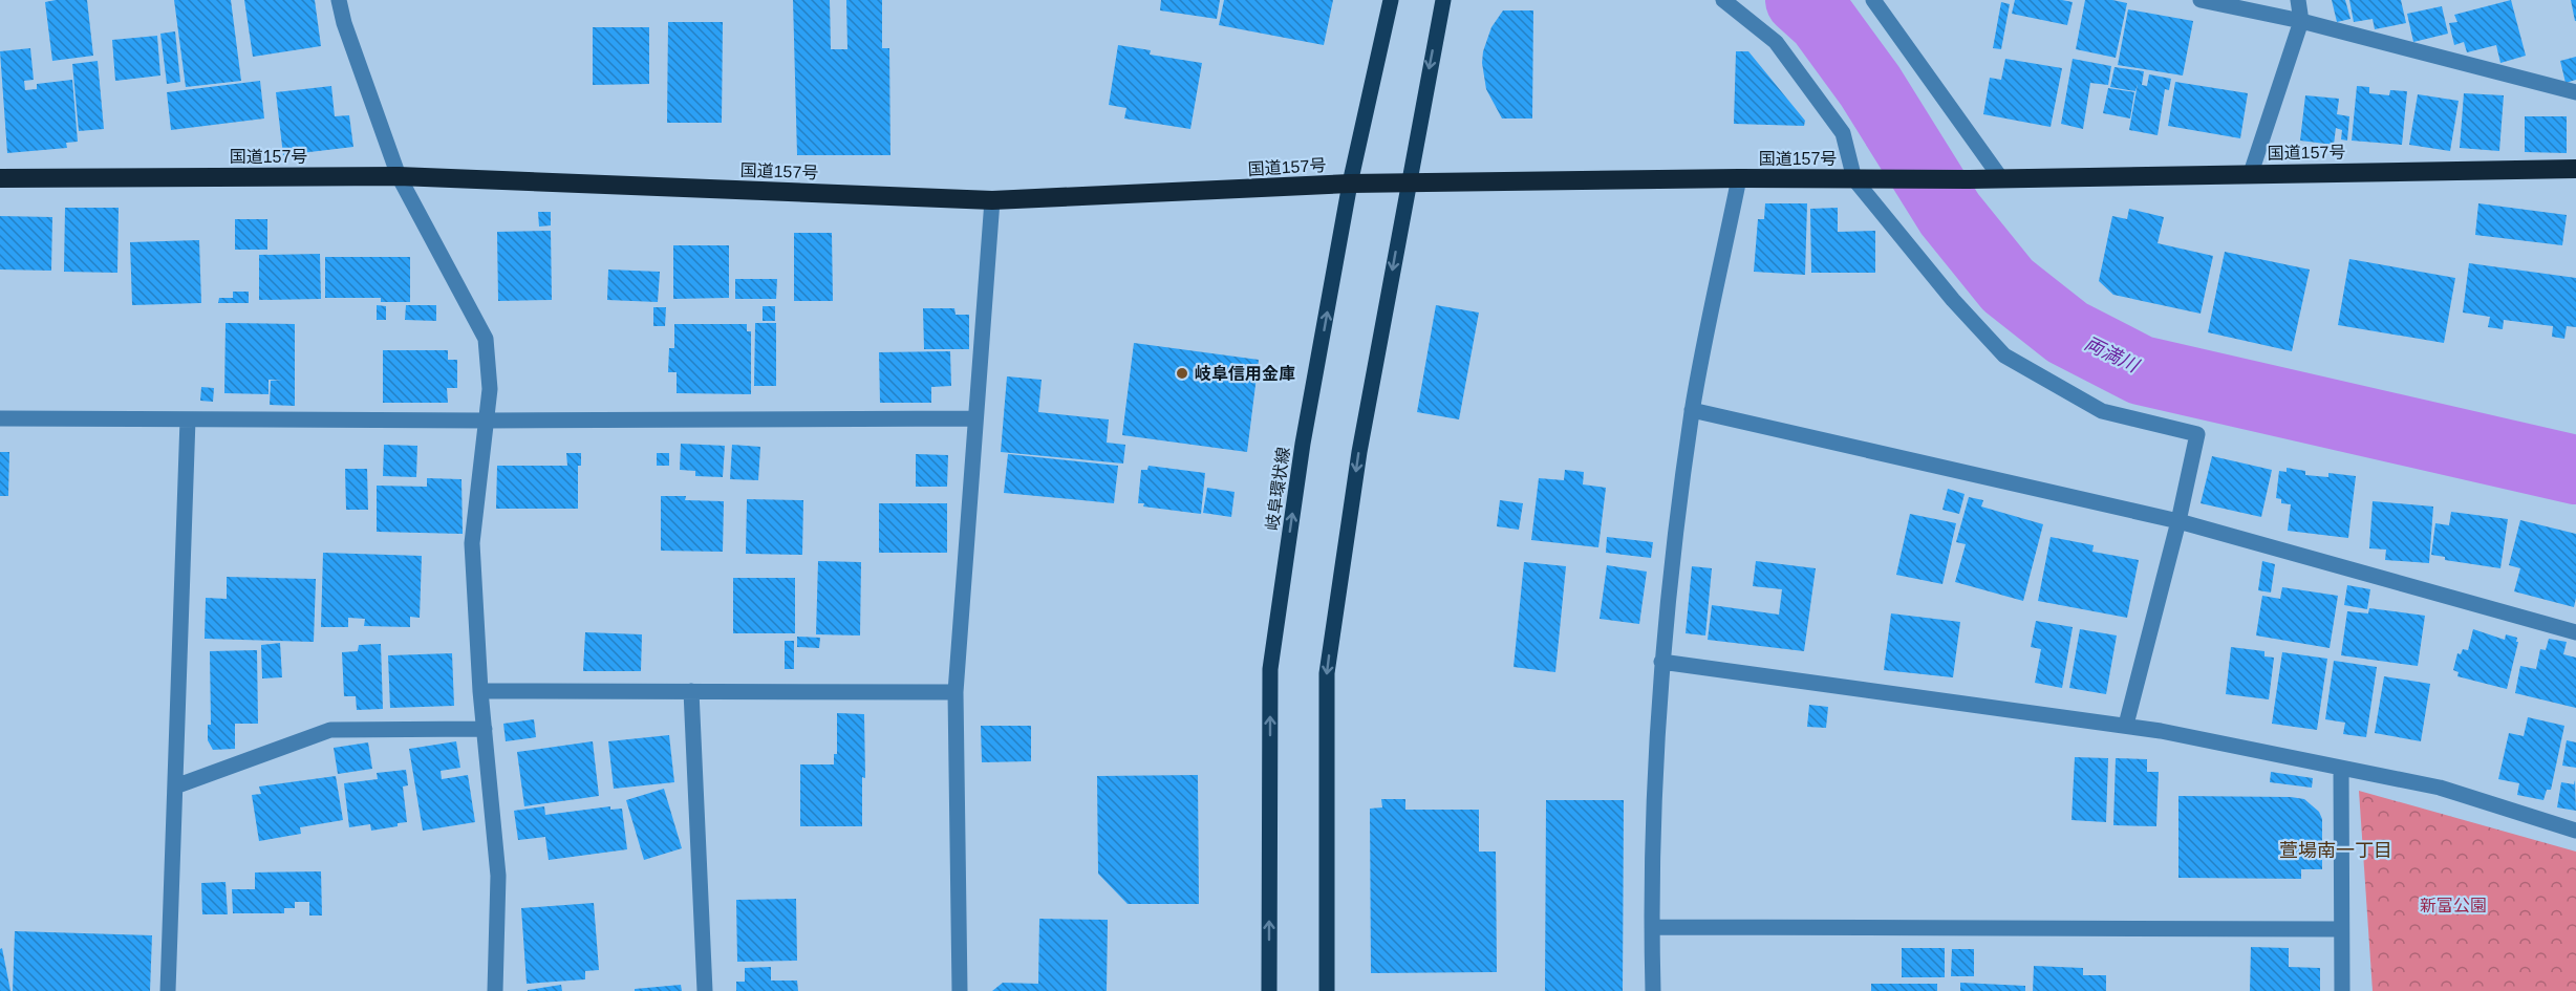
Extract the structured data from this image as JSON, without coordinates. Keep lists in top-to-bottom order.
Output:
{
  "streets": {
    "highway": ["国道157号"],
    "main road": ["岐阜環状線"]
  },
  "crossings": [
    ["国道157号", "岐阜環状線"]
  ],
  "districts": ["萱場南一丁目"],
  "water": ["両満川"],
  "parks": ["新富公園"],
  "places": ["岐阜信用金庫"]
}
